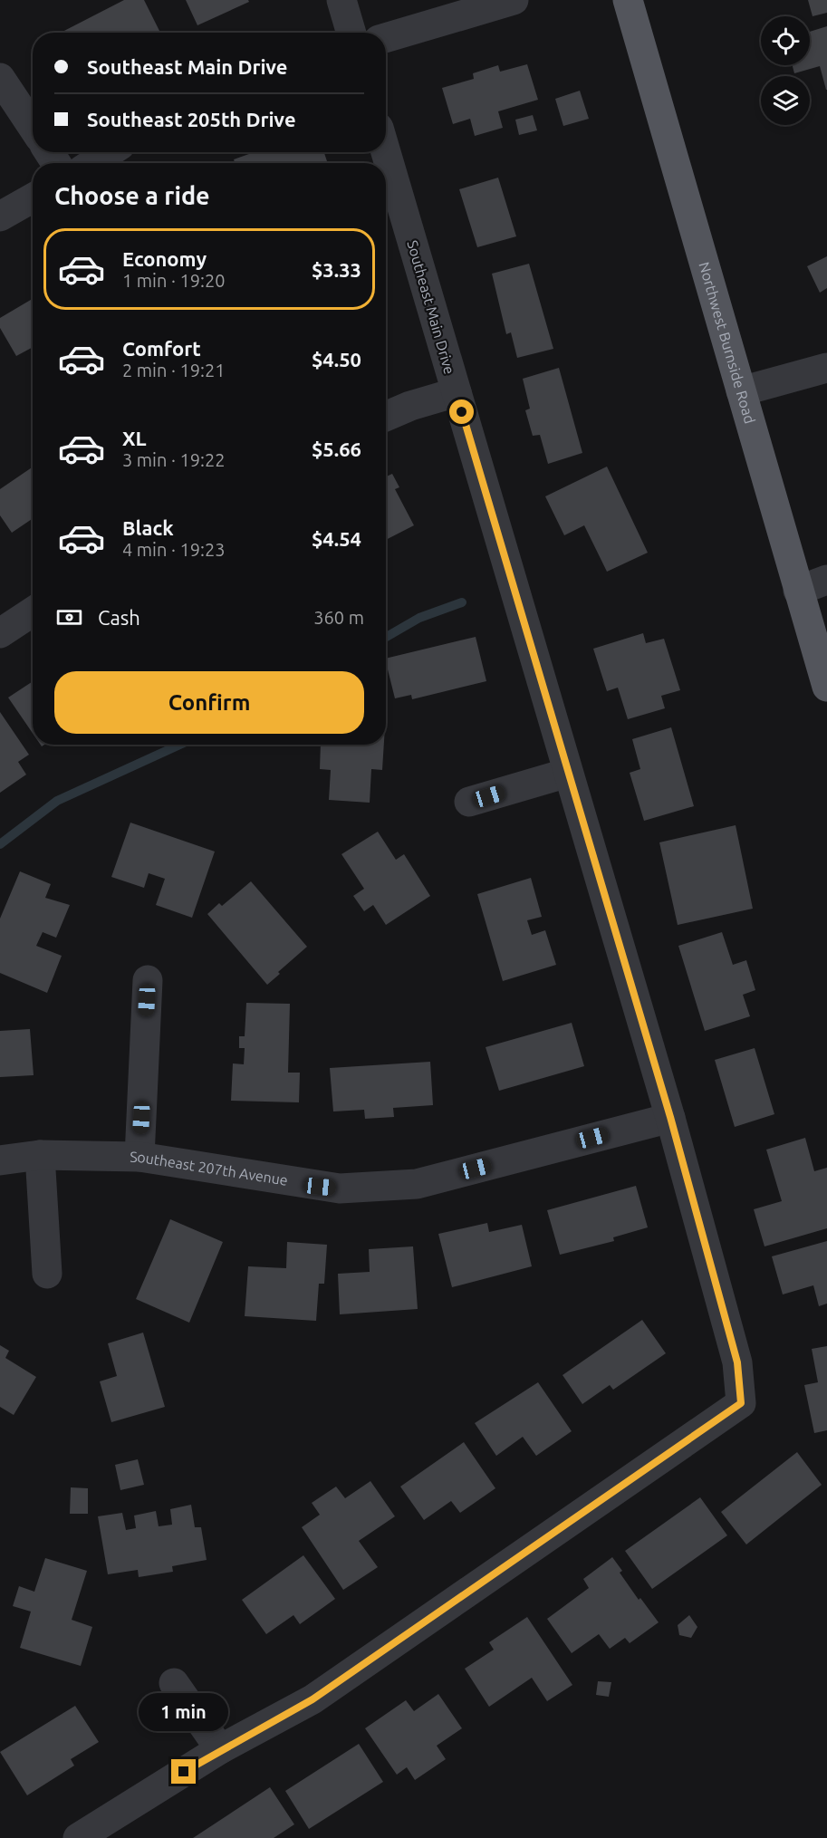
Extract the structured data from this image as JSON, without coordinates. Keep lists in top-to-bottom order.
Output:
{
  "streets": {
    "main road": ["Northwest Burnside Road"],
    "street": ["Southeast Main Drive", "Southeast 207th Avenue"]
  },
  "crossings": [
    ["Southeast Main Drive", "Southeast 207th Avenue"]
  ],
  "page": {
    "banner": ["Southeast Main Drive", "Southeast 205th Drive"],
    "heading": "Choose a ride",
    "list": [
      {
        "name": "Economy",
        "note": "1 min · 19:20",
        "value": "$3.33"
      },
      {
        "name": "Comfort",
        "note": "2 min · 19:21",
        "value": "$4.50"
      },
      {
        "name": "XL",
        "note": "3 min · 19:22",
        "value": "$5.66"
      },
      {
        "name": "Black",
        "note": "4 min · 19:23",
        "value": "$4.54"
      }
    ],
    "pay": ["Cash", "360 m"],
    "buttons": "Confirm",
    "bubble": "1 min"
  }
}
